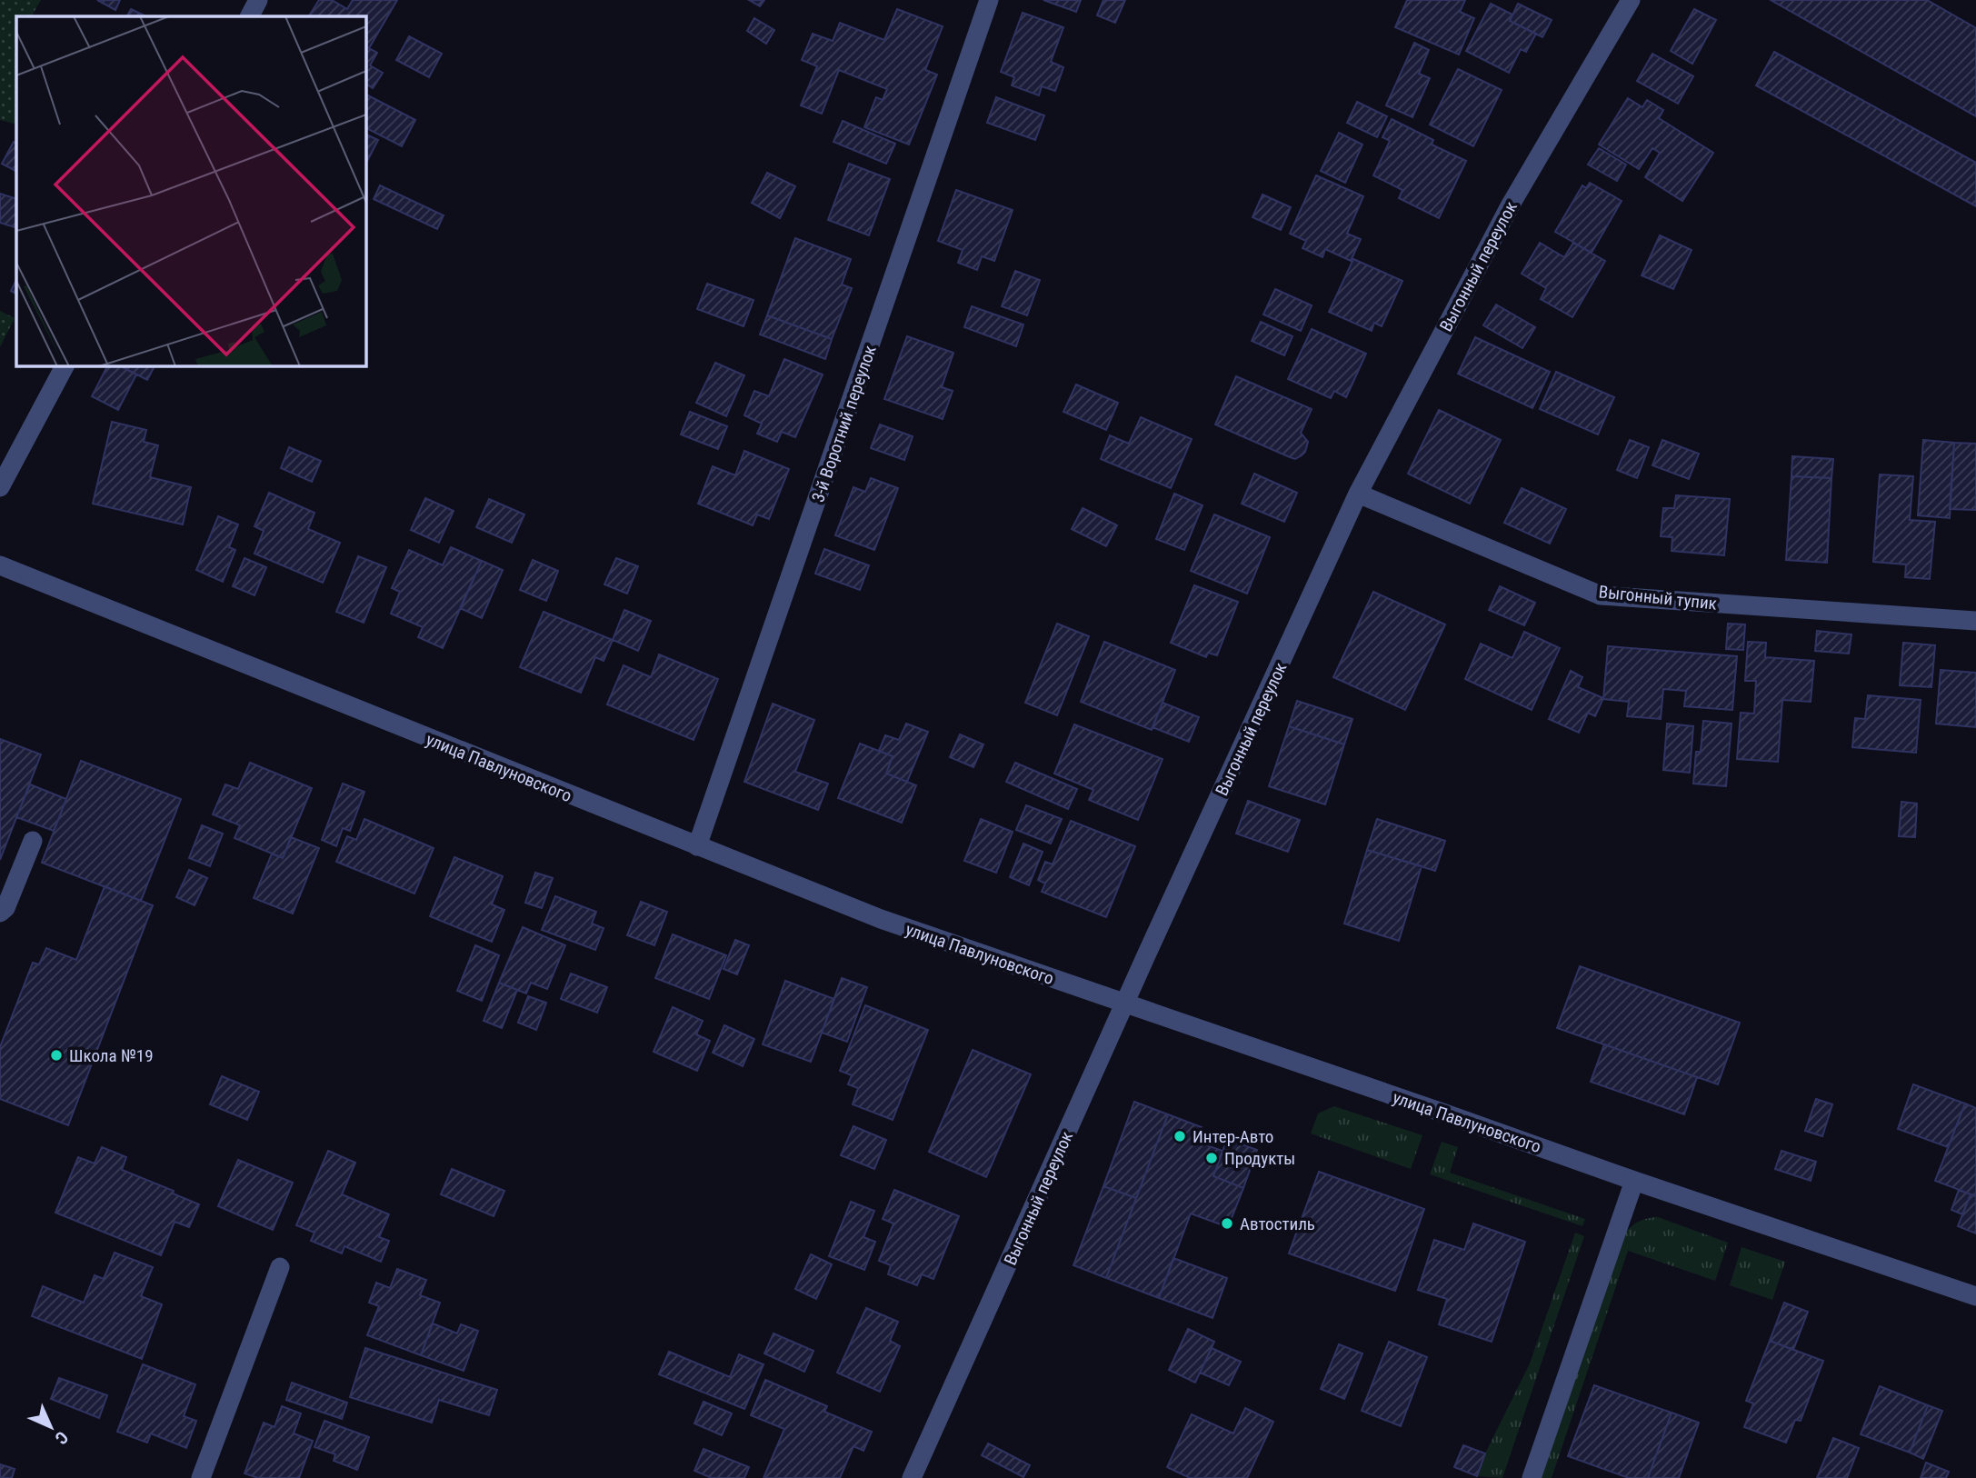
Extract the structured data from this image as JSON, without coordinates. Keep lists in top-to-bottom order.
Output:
{
  "streets": {
    "street": [
      "Выгонный переулок",
      "3-й Воротний переулок",
      "Выгонный тупик",
      "улица Павлуновского"
    ]
  },
  "crossings": [
    ["Выгонный переулок", "Выгонный тупик"],
    ["Выгонный переулок", "улица Павлуновского"],
    ["3-й Воротний переулок", "улица Павлуновского"]
  ],
  "places": [
    "Школа №19",
    "Интер-Авто",
    "Продукты",
    "Автостиль"
  ],
  "north": "bottom right"
}
